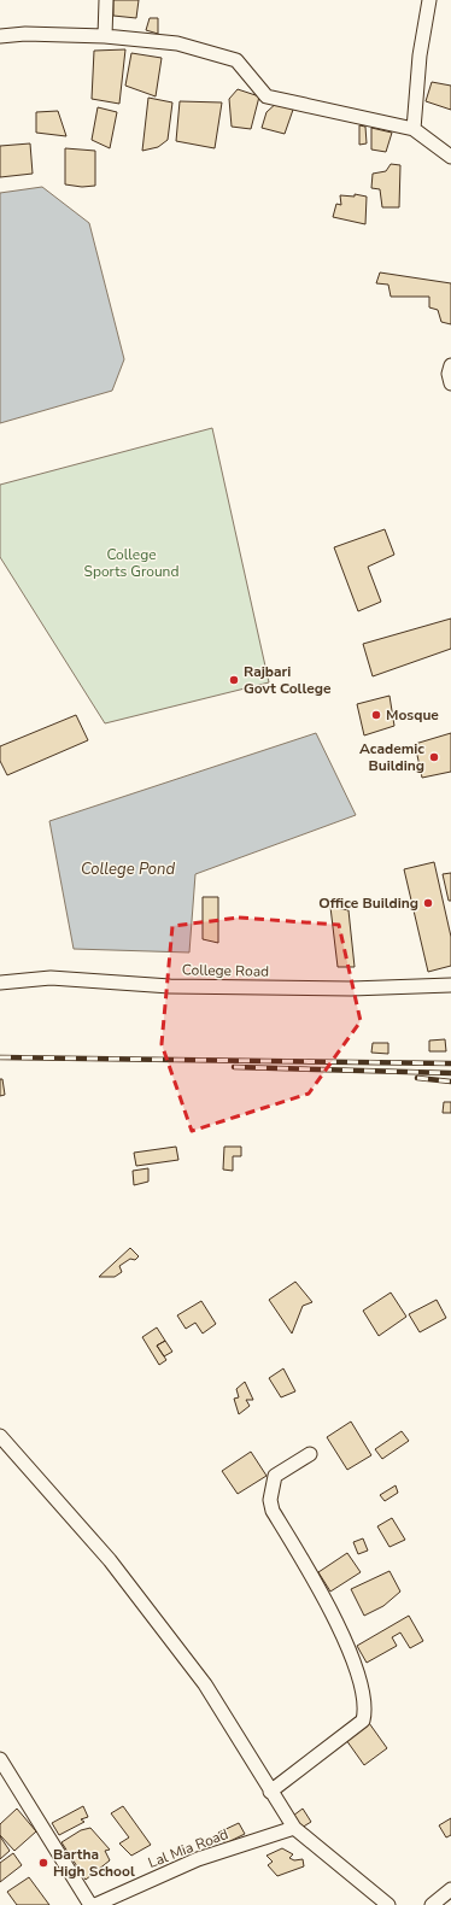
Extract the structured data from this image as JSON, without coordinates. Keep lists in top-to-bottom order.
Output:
{
  "streets": {
    "street": ["College Road", "Lal Mia Road"]
  },
  "water": ["College Pond"],
  "parks": ["College Sports Ground"],
  "places": [
    "Rajbari Govt College",
    "Mosque",
    "Academic Building",
    "Office Building",
    "Bartha High School"
  ]
}
